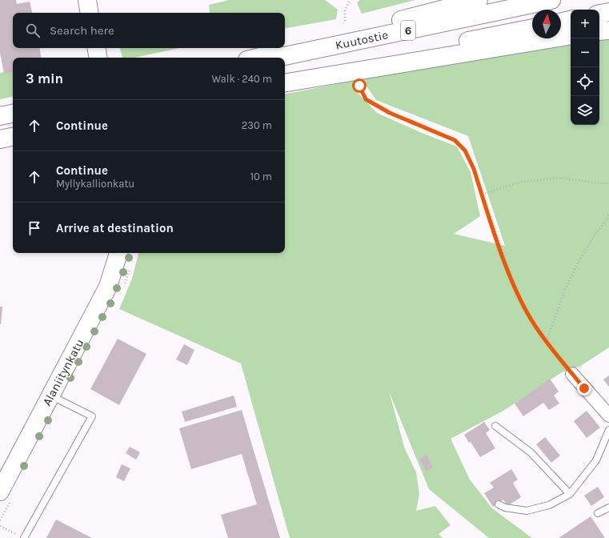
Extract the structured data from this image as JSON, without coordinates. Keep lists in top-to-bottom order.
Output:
{
  "streets": {
    "main road": ["6", "Kuutostie", "Alaniitynkatu"]
  },
  "north": "top",
  "page": {
    "map_buttons": ["+", "−"],
    "search": "Search here",
    "heading": ["3 min", "Walk · 240 m"],
    "list": [
      ["Continue", "230 m"],
      ["Continue", "Myllykallionkatu", "10 m"],
      "Arrive at destination"
    ]
  }
}
